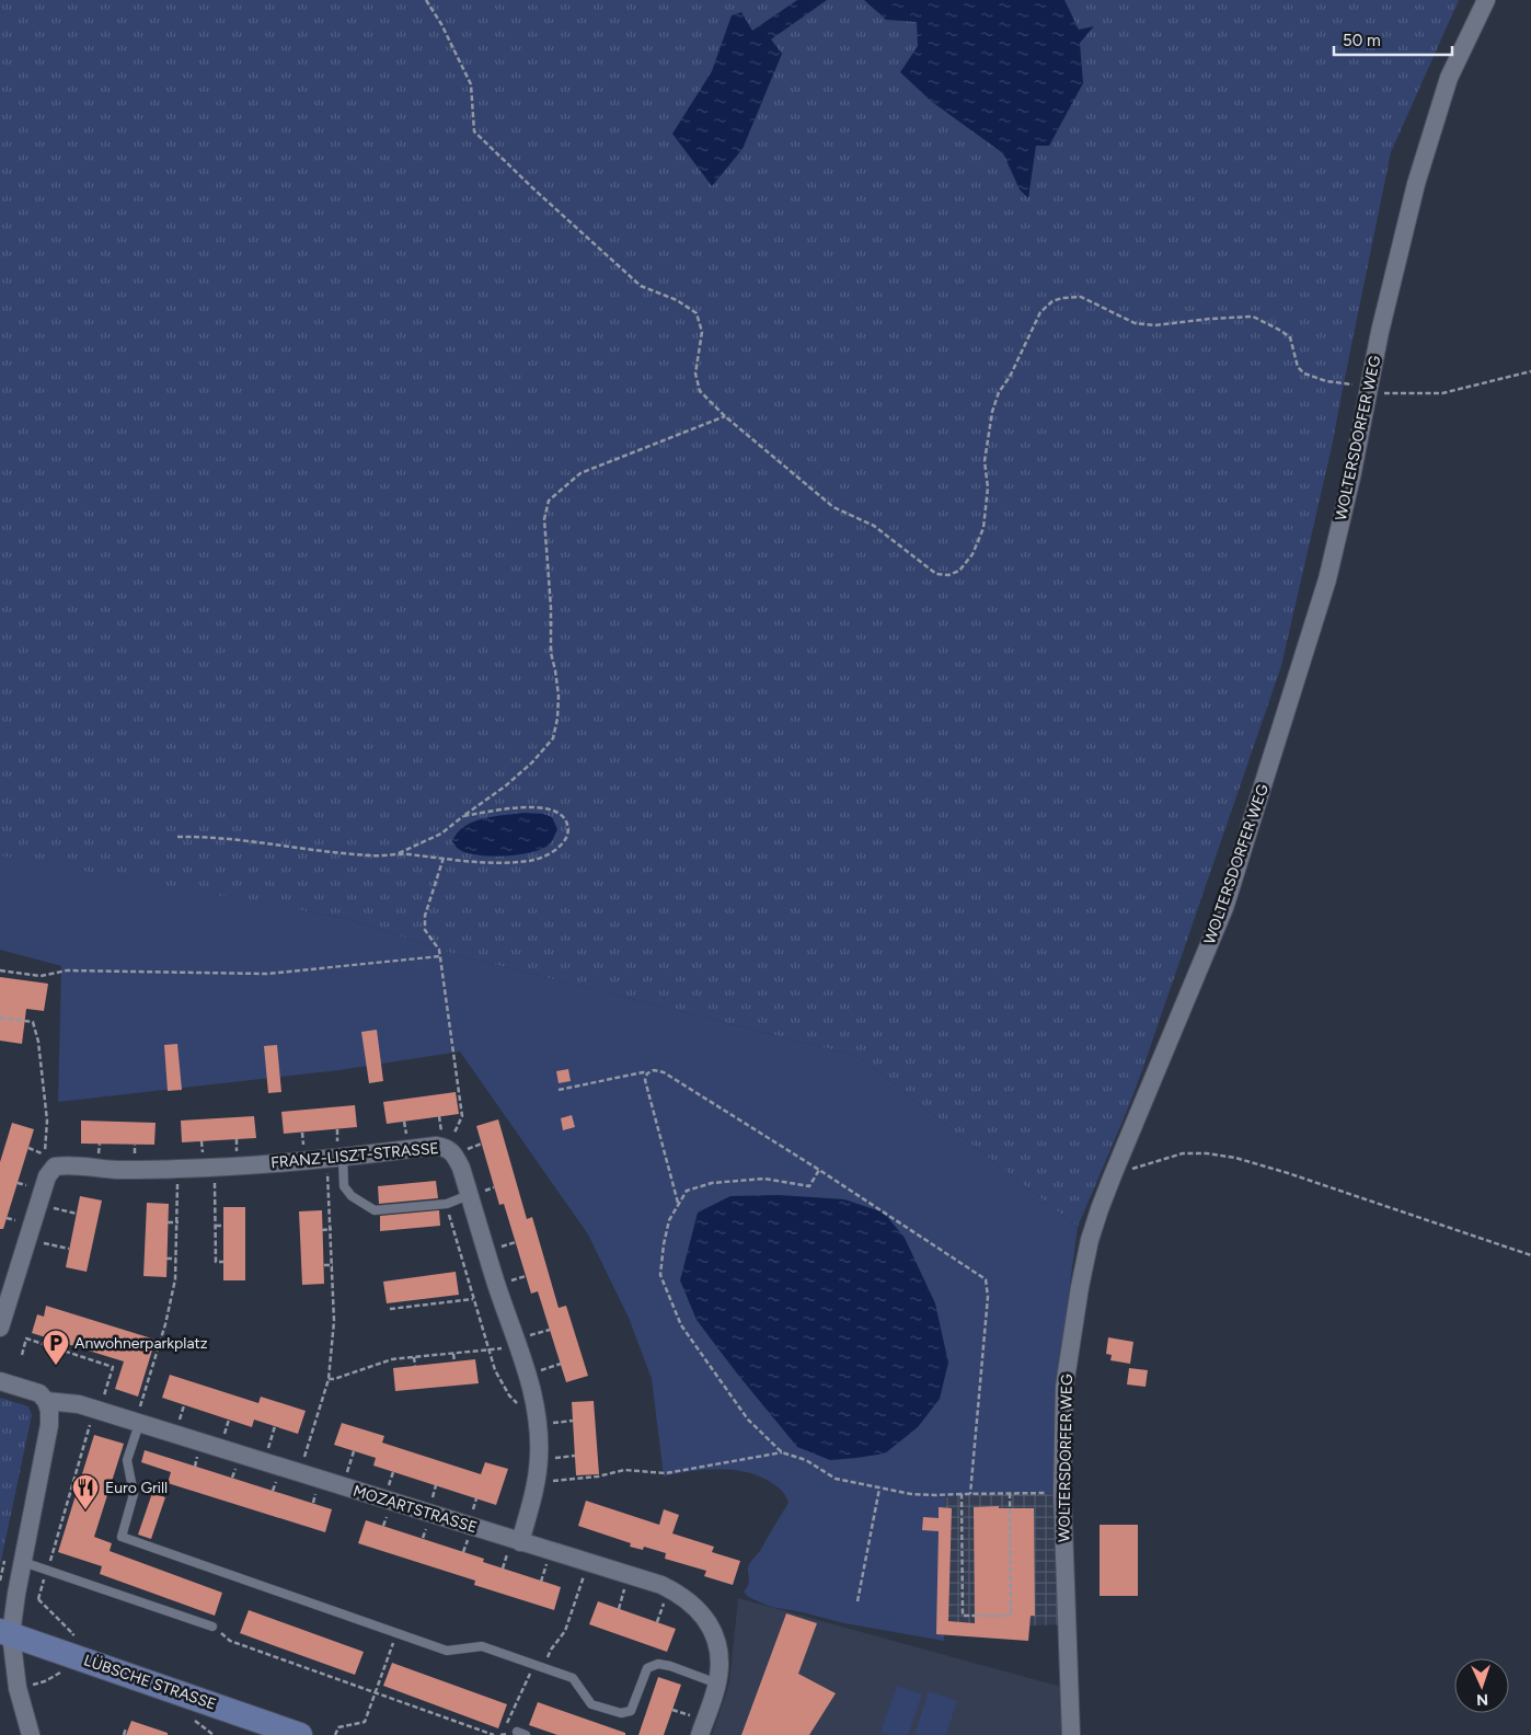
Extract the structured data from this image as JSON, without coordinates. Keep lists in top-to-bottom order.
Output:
{
  "streets": {
    "street": [
      "WOLTERSDORFER WEG",
      "FRANZ-LISZT-STRASSE",
      "MOZARTSTRASSE",
      "LÜBSCHE STRASSE"
    ]
  },
  "crossings": [
    ["FRANZ-LISZT-STRASSE", "MOZARTSTRASSE"]
  ],
  "places": {
    "parking": ["Anwohnerparkplatz"],
    "restaurant": ["Euro Grill"]
  },
  "scale_bar": "50 m",
  "north": "bottom"
}
